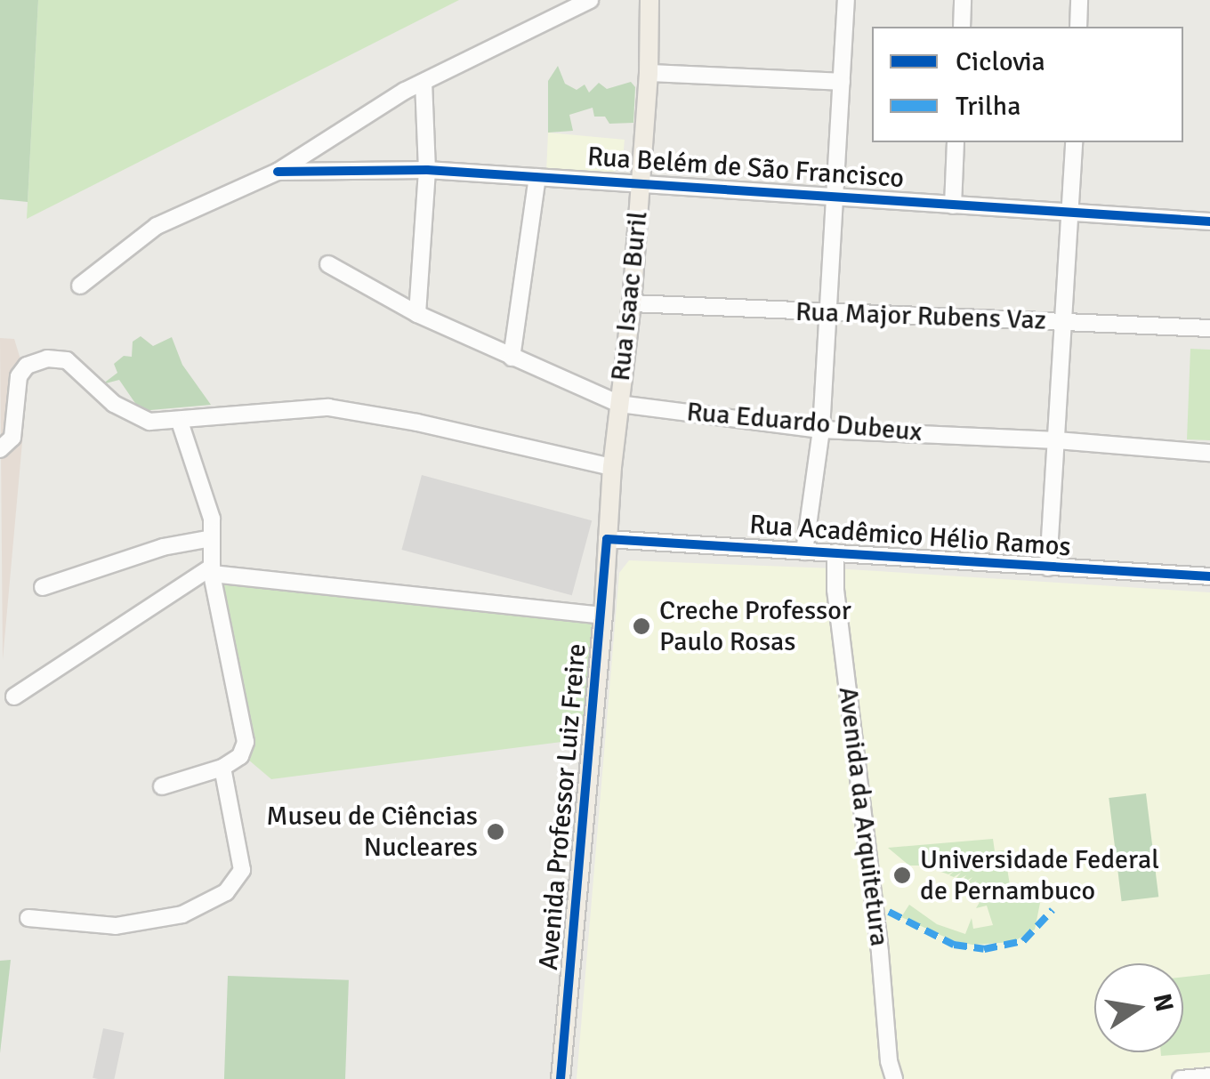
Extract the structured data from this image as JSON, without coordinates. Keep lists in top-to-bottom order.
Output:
{
  "streets": {
    "main road": ["Rua Isaac Buril", "Avenida Professor Luiz Freire"],
    "street": [
      "Rua Belém de São Francisco",
      "Rua Major Rubens Vaz",
      "Rua Eduardo Dubeux",
      "Rua Acadêmico Hélio Ramos",
      "Avenida da Arquitetura"
    ]
  },
  "crossings": [
    ["Rua Belém de São Francisco", "Rua Isaac Buril"],
    ["Rua Isaac Buril", "Rua Major Rubens Vaz"],
    ["Rua Isaac Buril", "Rua Eduardo Dubeux"],
    ["Rua Isaac Buril", "Rua Acadêmico Hélio Ramos"],
    ["Rua Isaac Buril", "Avenida Professor Luiz Freire"],
    ["Rua Acadêmico Hélio Ramos", "Avenida Professor Luiz Freire"],
    ["Rua Acadêmico Hélio Ramos", "Avenida da Arquitetura"]
  ],
  "places": ["Creche Professor Paulo Rosas", "Museu de Ciências Nucleares", "Universidade Federal de Pernambuco"],
  "legend": ["Ciclovia", "Trilha"],
  "north": "right"
}
